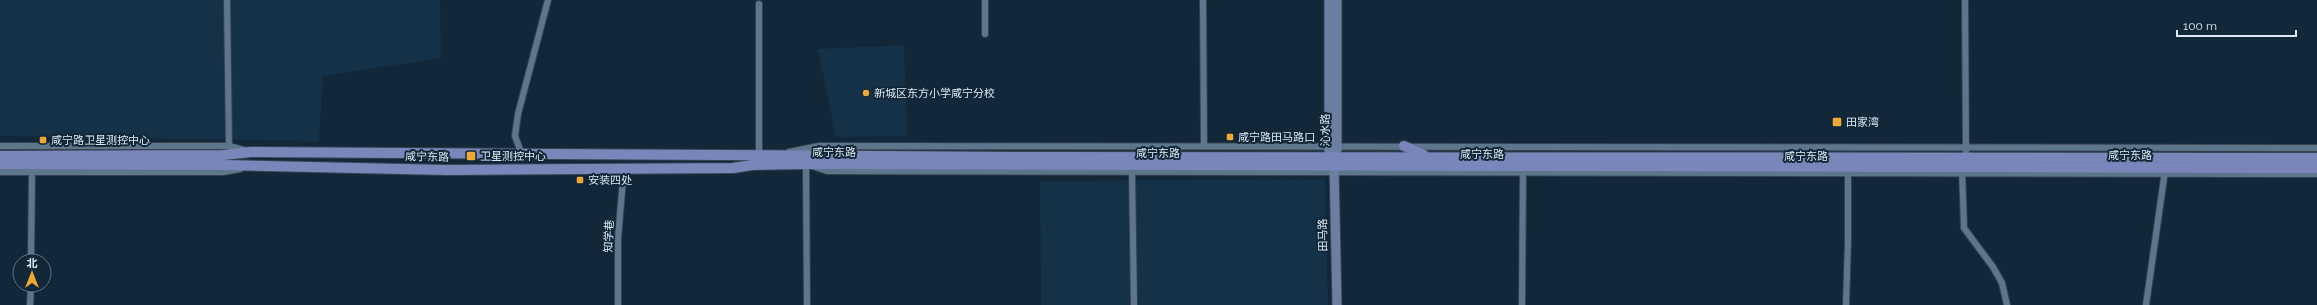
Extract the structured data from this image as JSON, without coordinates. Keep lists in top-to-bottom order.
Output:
{
  "streets": {
    "main road": ["沁水路", "咸宁东路", "田马路"],
    "street": ["知学巷"]
  },
  "crossings": [
    ["沁水路", "咸宁东路"],
    ["沁水路", "田马路"],
    ["咸宁东路", "田马路"],
    ["咸宁东路", "知学巷"]
  ],
  "places": {
    "other": ["新城区东方小学咸宁分校"],
    "transit": [
      "田家湾",
      "咸宁路田马路口",
      "咸宁路卫星测控中心",
      "卫星测控中心",
      "安装四处"
    ]
  },
  "scale_bar": "100 m",
  "north": "top"
}
